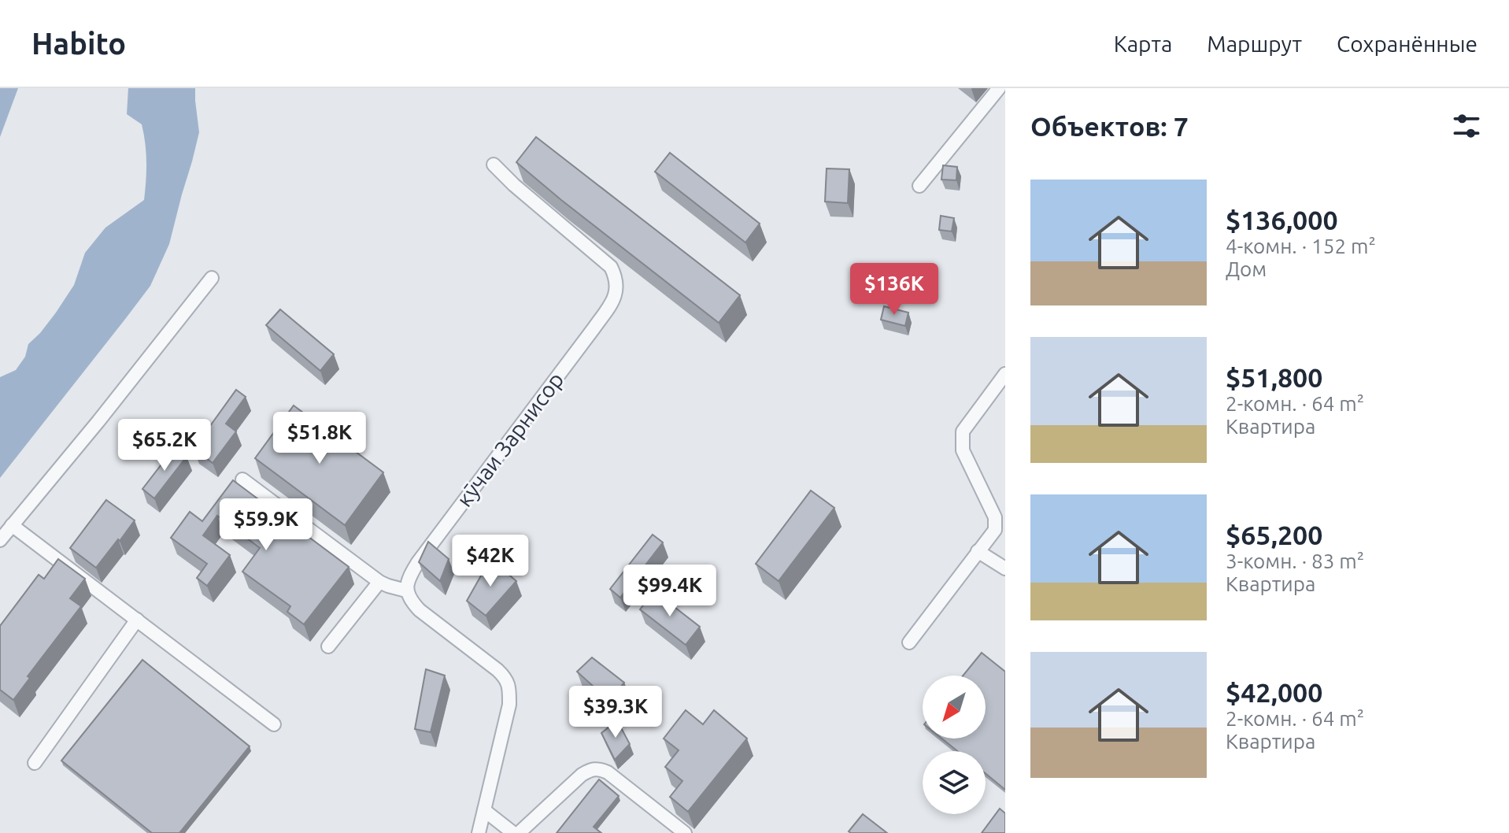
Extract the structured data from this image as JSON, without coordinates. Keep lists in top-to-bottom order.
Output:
{
  "streets": {
    "lane": ["кӯчаи Зарнисор"]
  },
  "north": "bottom left",
  "page": {
    "header": "Habito",
    "nav": ["Карта", "Маршрут", "Сохранённые"],
    "heading": "Объектов: 7",
    "list": [
      {
        "name": "$136,000",
        "note": "4-комн. · 152 m² · Дом"
      },
      {
        "name": "$51,800",
        "note": "2-комн. · 64 m² · Квартира"
      },
      {
        "name": "$65,200",
        "note": "3-комн. · 83 m² · Квартира"
      },
      {
        "name": "$42,000",
        "note": "2-комн. · 64 m² · Квартира"
      }
    ],
    "price": [
      "$136K",
      "$51.8K",
      "$65.2K",
      "$59.9K",
      "$42K",
      "$99.4K",
      "$39.3K"
    ]
  }
}
